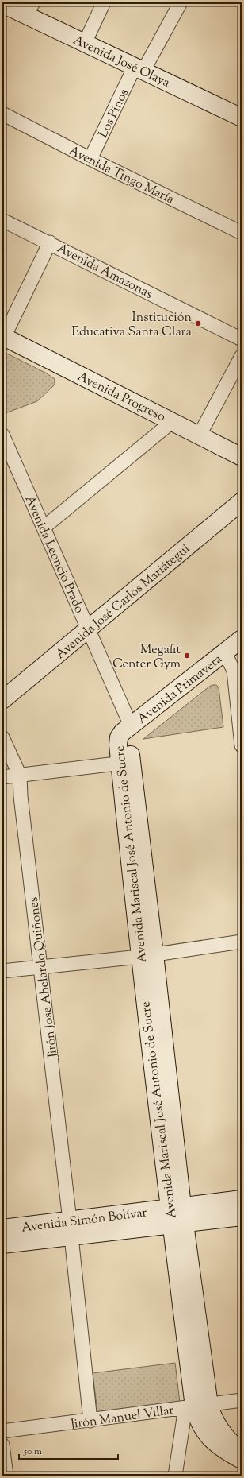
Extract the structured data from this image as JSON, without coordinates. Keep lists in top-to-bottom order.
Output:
{
  "streets": {
    "street": [
      "Avenida José Olaya",
      "Los Pinos",
      "Avenida Tingo María",
      "Avenida Amazonas",
      "Avenida Progreso",
      "Avenida Leoncio Prado",
      "Avenida José Carlos Mariátegui",
      "Avenida Primavera",
      "Avenida Mariscal José Antonio de Sucre",
      "Jirón Jose Abelardo Quiñones",
      "Avenida Simón Bolívar",
      "Jirón Manuel Villar"
    ]
  },
  "crossings": [
    ["Avenida José Olaya", "Los Pinos"],
    ["Los Pinos", "Avenida Tingo María"],
    ["Avenida Leoncio Prado", "Avenida José Carlos Mariátegui"],
    ["Avenida Leoncio Prado", "Avenida Primavera"],
    ["Avenida Leoncio Prado", "Avenida Mariscal José Antonio de Sucre"],
    ["Avenida Primavera", "Avenida Mariscal José Antonio de Sucre"],
    ["Avenida Mariscal José Antonio de Sucre", "Avenida Simón Bolívar"],
    ["Avenida Mariscal José Antonio de Sucre", "Jirón Manuel Villar"],
    ["Jirón Jose Abelardo Quiñones", "Avenida Simón Bolívar"],
    ["Jirón Jose Abelardo Quiñones", "Jirón Manuel Villar"]
  ],
  "places": ["Institución Educativa Santa Clara", "Megafit Center Gym"],
  "scale_bar": "50 m"
}
